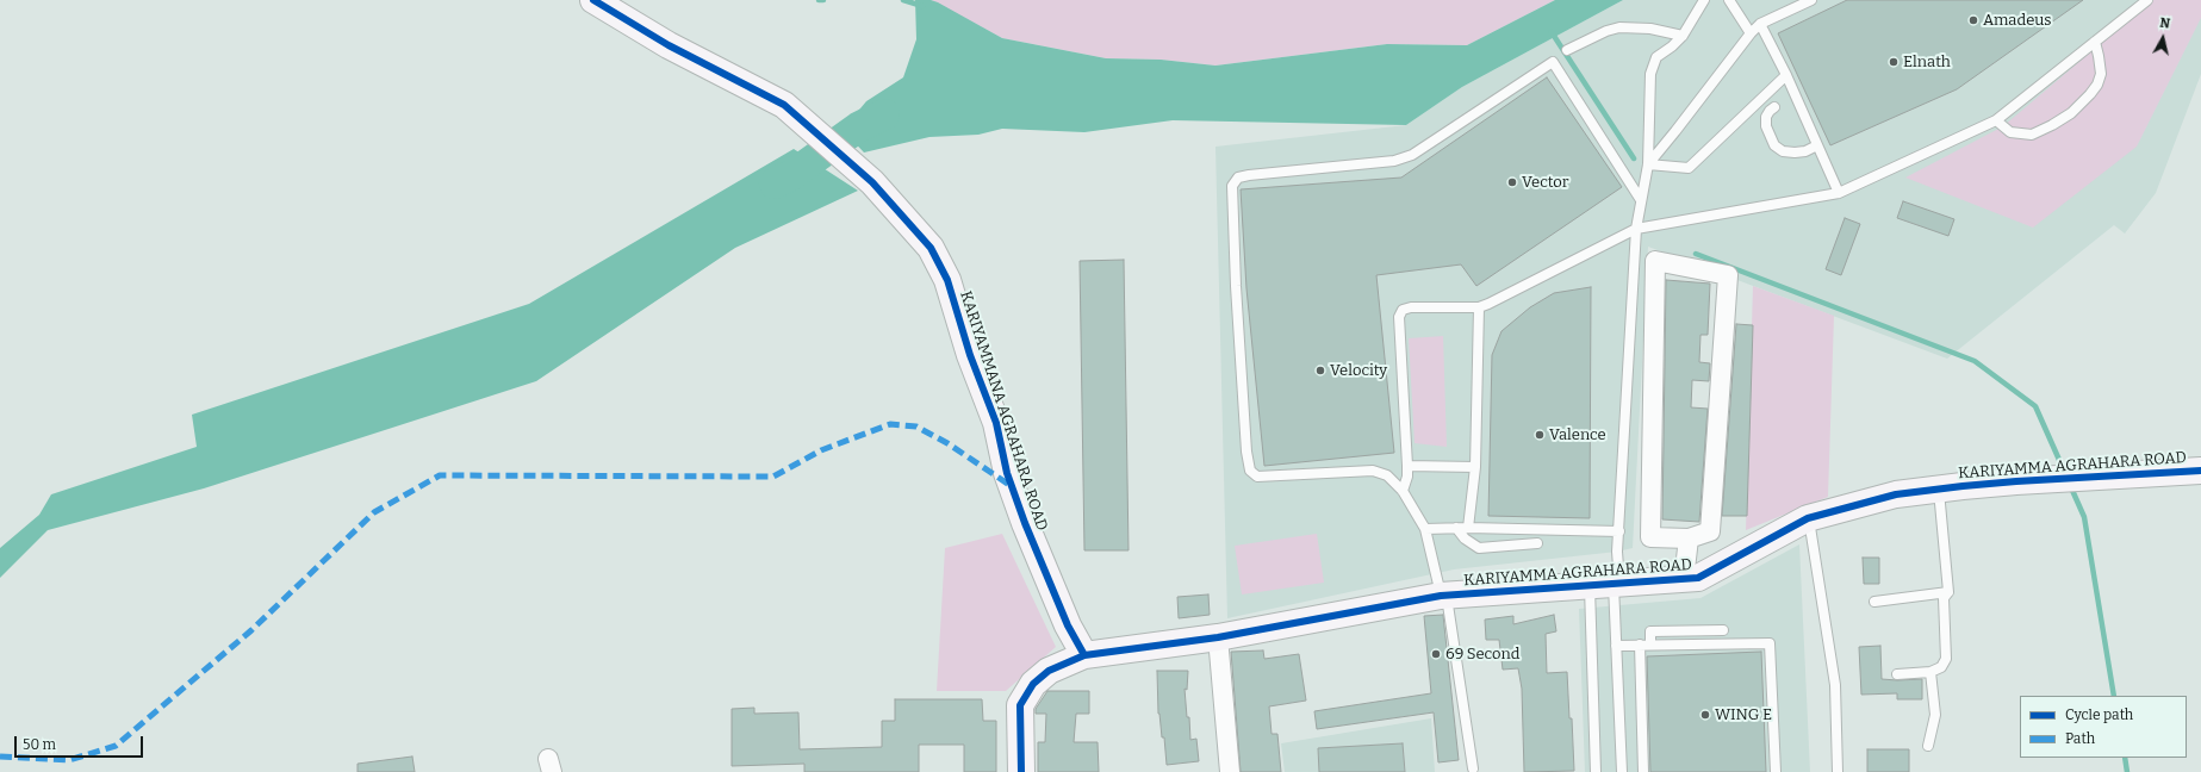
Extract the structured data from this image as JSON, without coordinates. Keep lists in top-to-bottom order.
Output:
{
  "streets": {
    "street": ["KARIYAMMANA AGRAHARA ROAD", "KARIYAMMA AGRAHARA ROAD"]
  },
  "crossings": [
    ["KARIYAMMANA AGRAHARA ROAD", "KARIYAMMA AGRAHARA ROAD"]
  ],
  "places": [
    "Amadeus",
    "Elnath",
    "Vector",
    "Velocity",
    "Valence",
    "69 Second",
    "WING E"
  ],
  "legend": ["Cycle path", "Path"],
  "scale_bar": "50 m",
  "north": "top"
}
